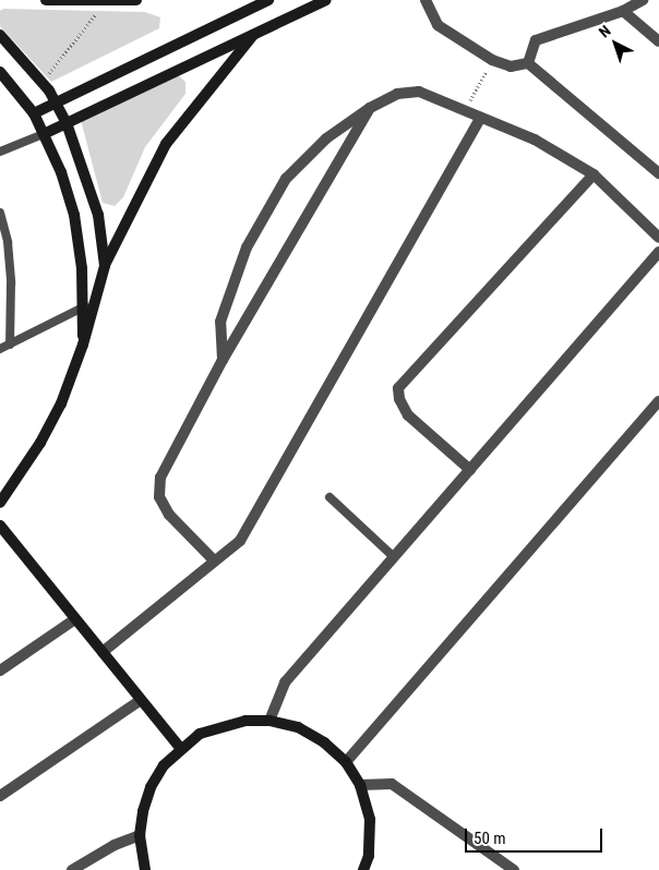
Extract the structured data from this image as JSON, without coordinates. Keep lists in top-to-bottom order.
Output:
{
  "scale_bar": "50 m",
  "north": "top left"
}
